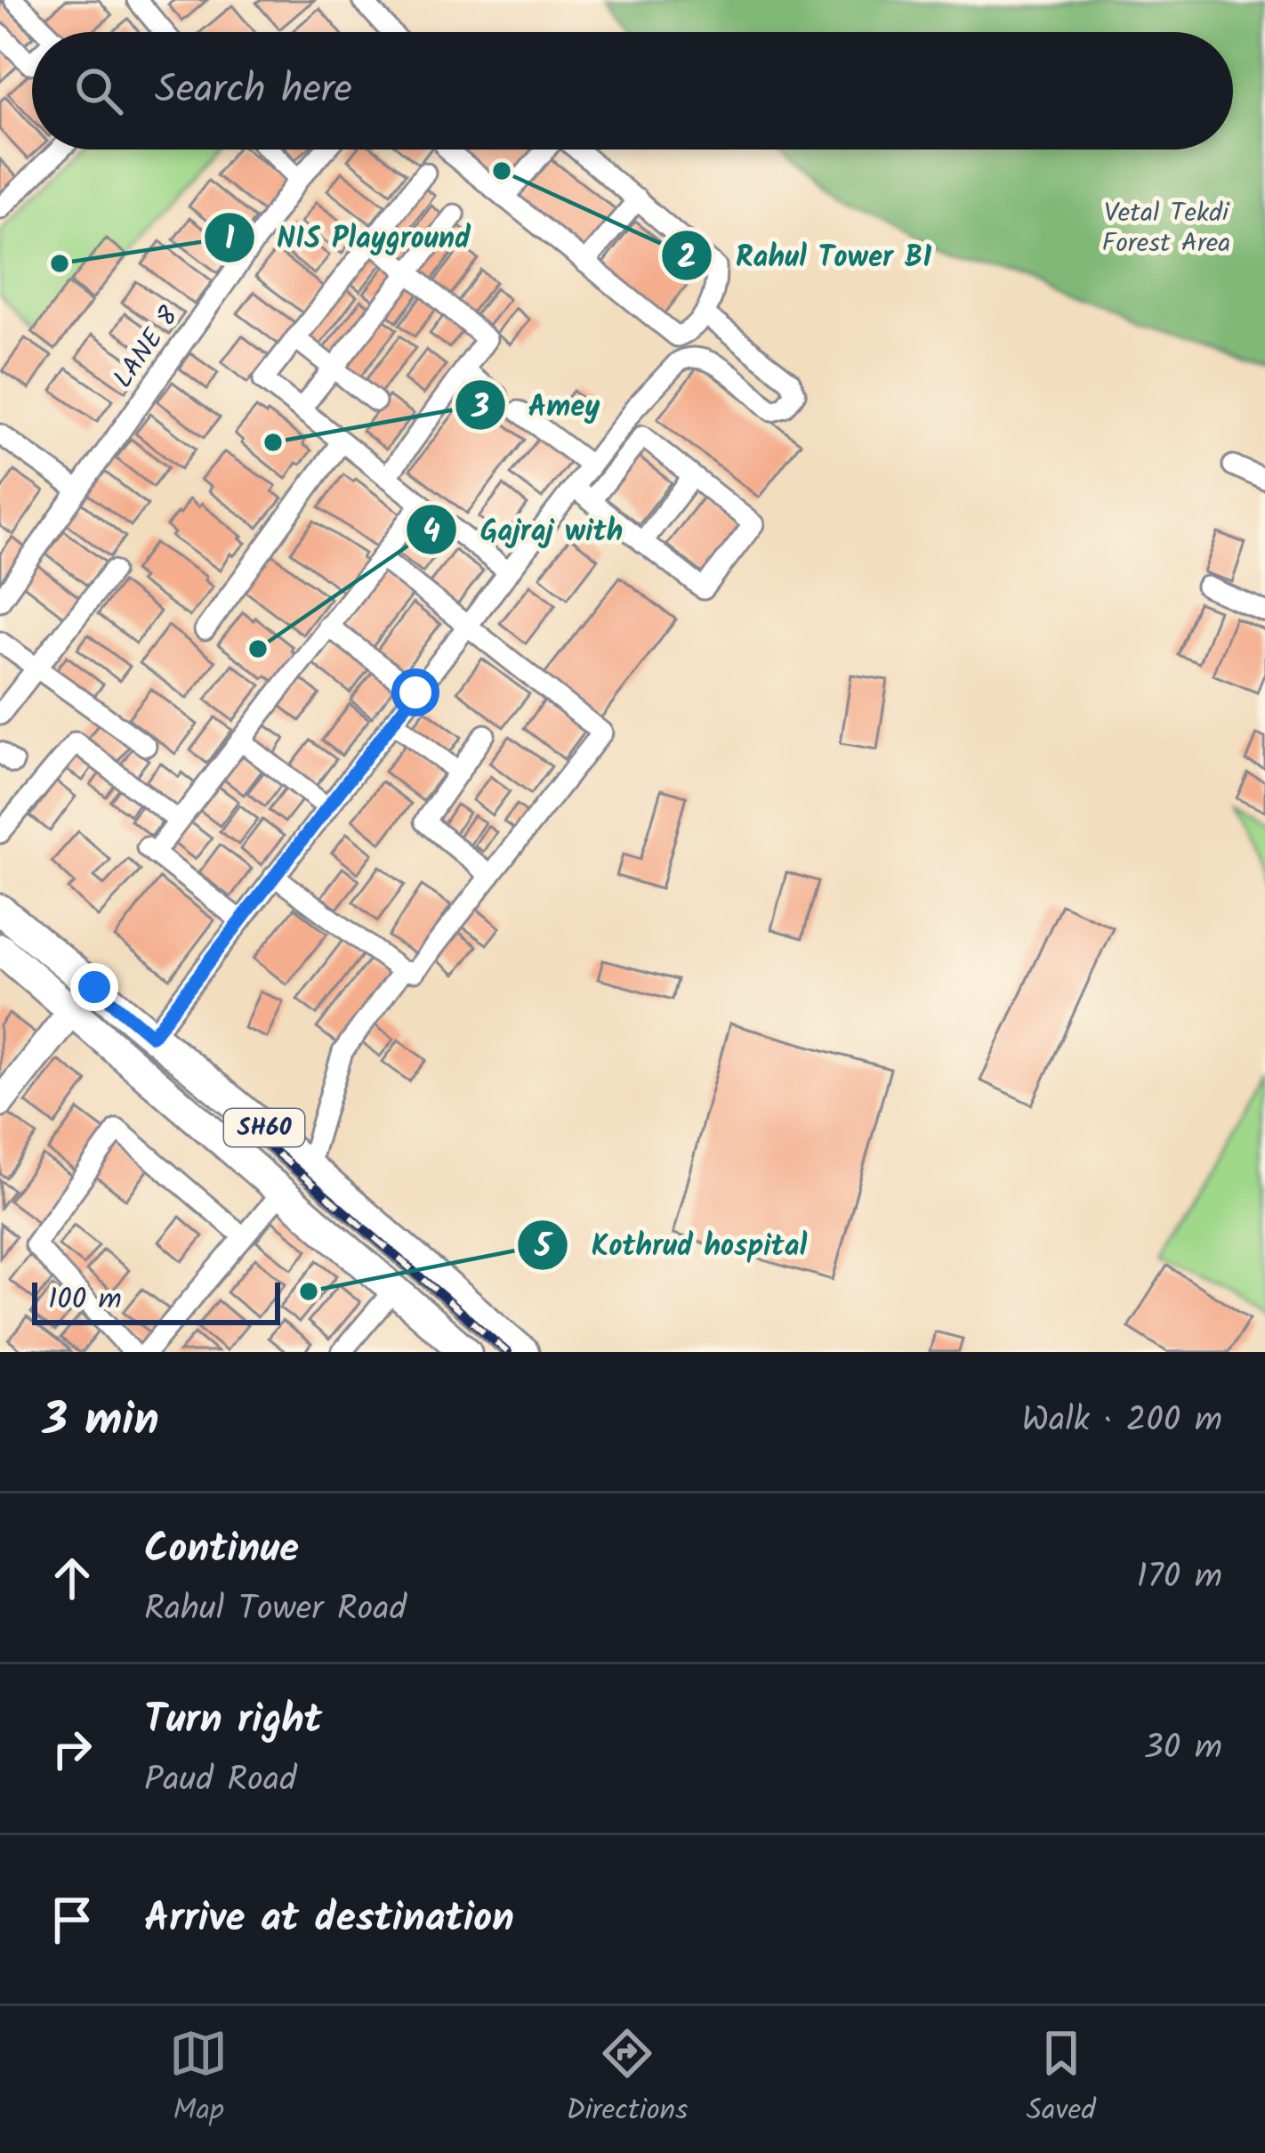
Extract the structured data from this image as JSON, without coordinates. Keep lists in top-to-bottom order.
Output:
{
  "streets": {
    "main road": ["SH60"],
    "street": ["LANE 8"]
  },
  "parks": ["Vetal Tekdi Forest Area"],
  "places": [
    "Rahul Tower B1",
    "NIS Playground",
    "Amey",
    "Gajraj with",
    "Kothrud hospital"
  ],
  "scale_bar": "100 m",
  "page": {
    "search": "Search here",
    "scale": "100 m",
    "heading": ["3 min", "Walk · 200 m"],
    "list": [
      ["Continue", "Rahul Tower Road", "170 m"],
      ["Turn right", "Paud Road", "30 m"],
      "Arrive at destination"
    ],
    "nav": ["Map", "Directions", "Saved"]
  }
}
